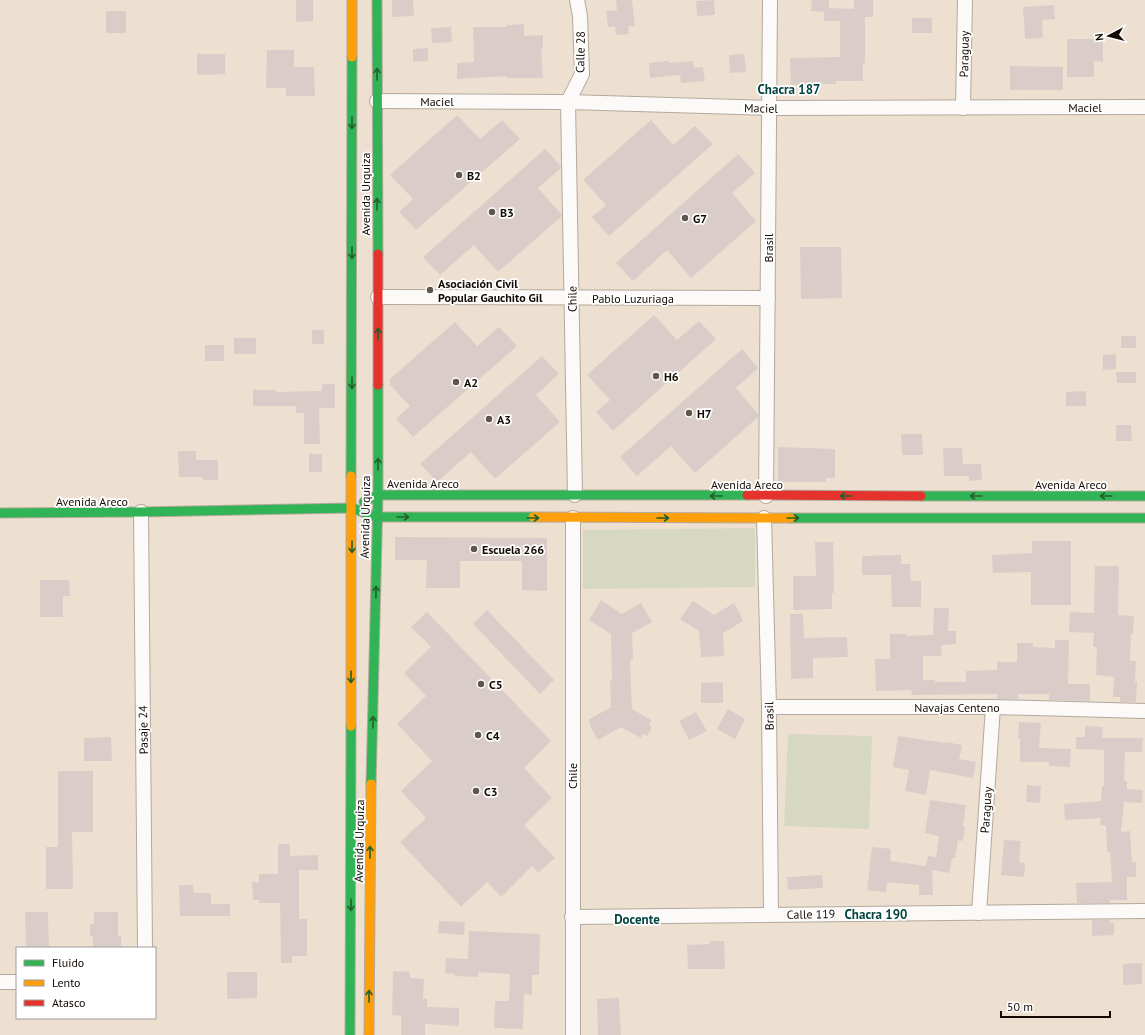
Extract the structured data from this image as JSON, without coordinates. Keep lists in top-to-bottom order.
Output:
{
  "streets": {
    "main road": ["Avenida Urquiza", "Avenida Areco"],
    "street": [
      "Calle 28",
      "Paraguay",
      "Maciel",
      "Brasil",
      "Pablo Luzuriaga",
      "Chile",
      "Navajas Centeno",
      "Pasaje 24",
      "Calle 119"
    ]
  },
  "crossings": [
    ["Calle 28", "Maciel"],
    ["Calle 28", "Chile"],
    ["Paraguay", "Maciel"],
    ["Paraguay", "Navajas Centeno"],
    ["Paraguay", "Calle 119"],
    ["Maciel", "Avenida Urquiza"],
    ["Maciel", "Brasil"],
    ["Maciel", "Chile"],
    ["Avenida Urquiza", "Pablo Luzuriaga"],
    ["Avenida Urquiza", "Avenida Areco"],
    ["Brasil", "Pablo Luzuriaga"],
    ["Brasil", "Avenida Areco"],
    ["Brasil", "Navajas Centeno"],
    ["Brasil", "Calle 119"],
    ["Pablo Luzuriaga", "Chile"],
    ["Chile", "Avenida Areco"],
    ["Chile", "Calle 119"],
    ["Avenida Areco", "Pasaje 24"]
  ],
  "districts": ["Chacra 187", "Chacra 190", "Docente"],
  "places": [
    "B2",
    "B3",
    "G7",
    "Asociación Civil Popular Gauchito Gil",
    "H6",
    "A2",
    "H7",
    "A3",
    "Escuela 266",
    "C5",
    "C4",
    "C3"
  ],
  "legend": ["Fluido", "Lento", "Atasco"],
  "scale_bar": "50 m",
  "north": "left"
}
